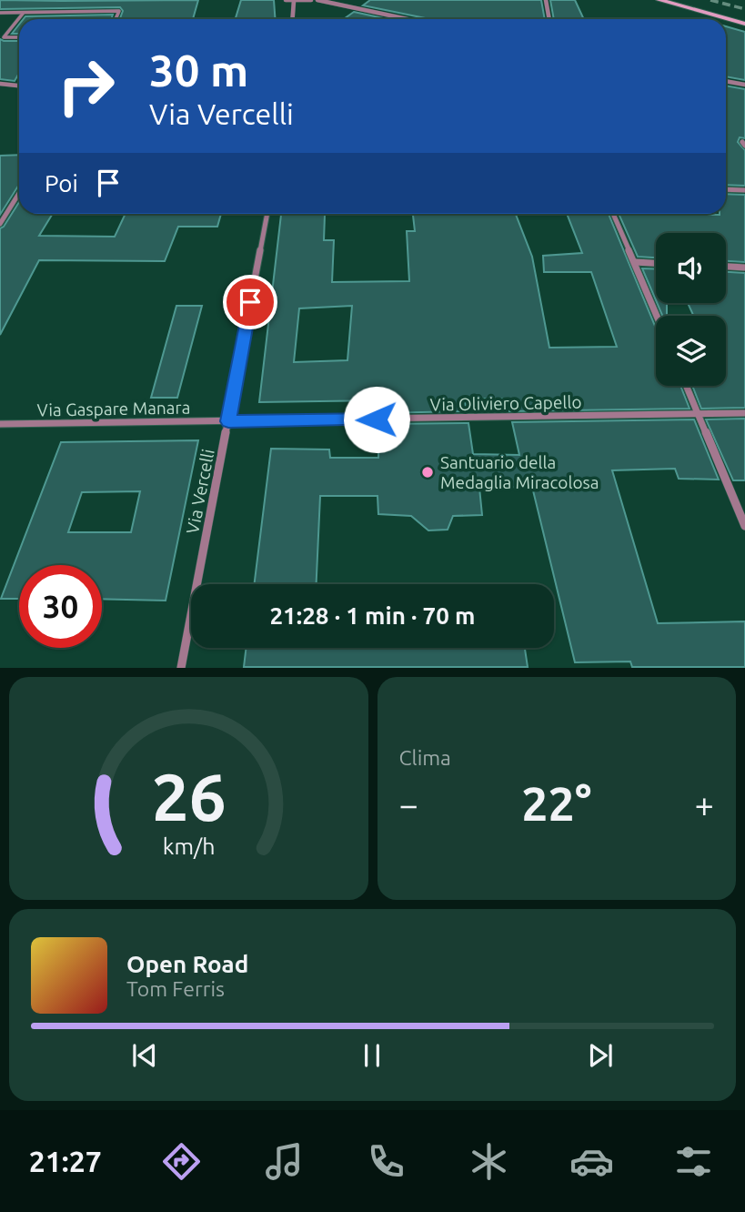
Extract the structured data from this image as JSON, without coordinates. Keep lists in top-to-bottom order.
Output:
{
  "streets": {
    "street": ["Via Oliviero Capello", "Via Gaspare Manara", "Via Vercelli"]
  },
  "crossings": [
    ["Via Oliviero Capello", "Via Gaspare Manara"],
    ["Via Oliviero Capello", "Via Vercelli"],
    ["Via Gaspare Manara", "Via Vercelli"]
  ],
  "places": ["Santuario della Medaglia Miracolosa"],
  "page": {
    "turn": ["30 m", "Via Vercelli"],
    "then": "Poi",
    "limit": "30",
    "trip": "21:28 · 1 min · 70 m",
    "tile": "Clima",
    "heat": ["−", "22°", "+"],
    "song": ["Open Road", "Tom Ferris"],
    "tabs": "21:27",
    "gauge": ["26", "km/h"]
  }
}
